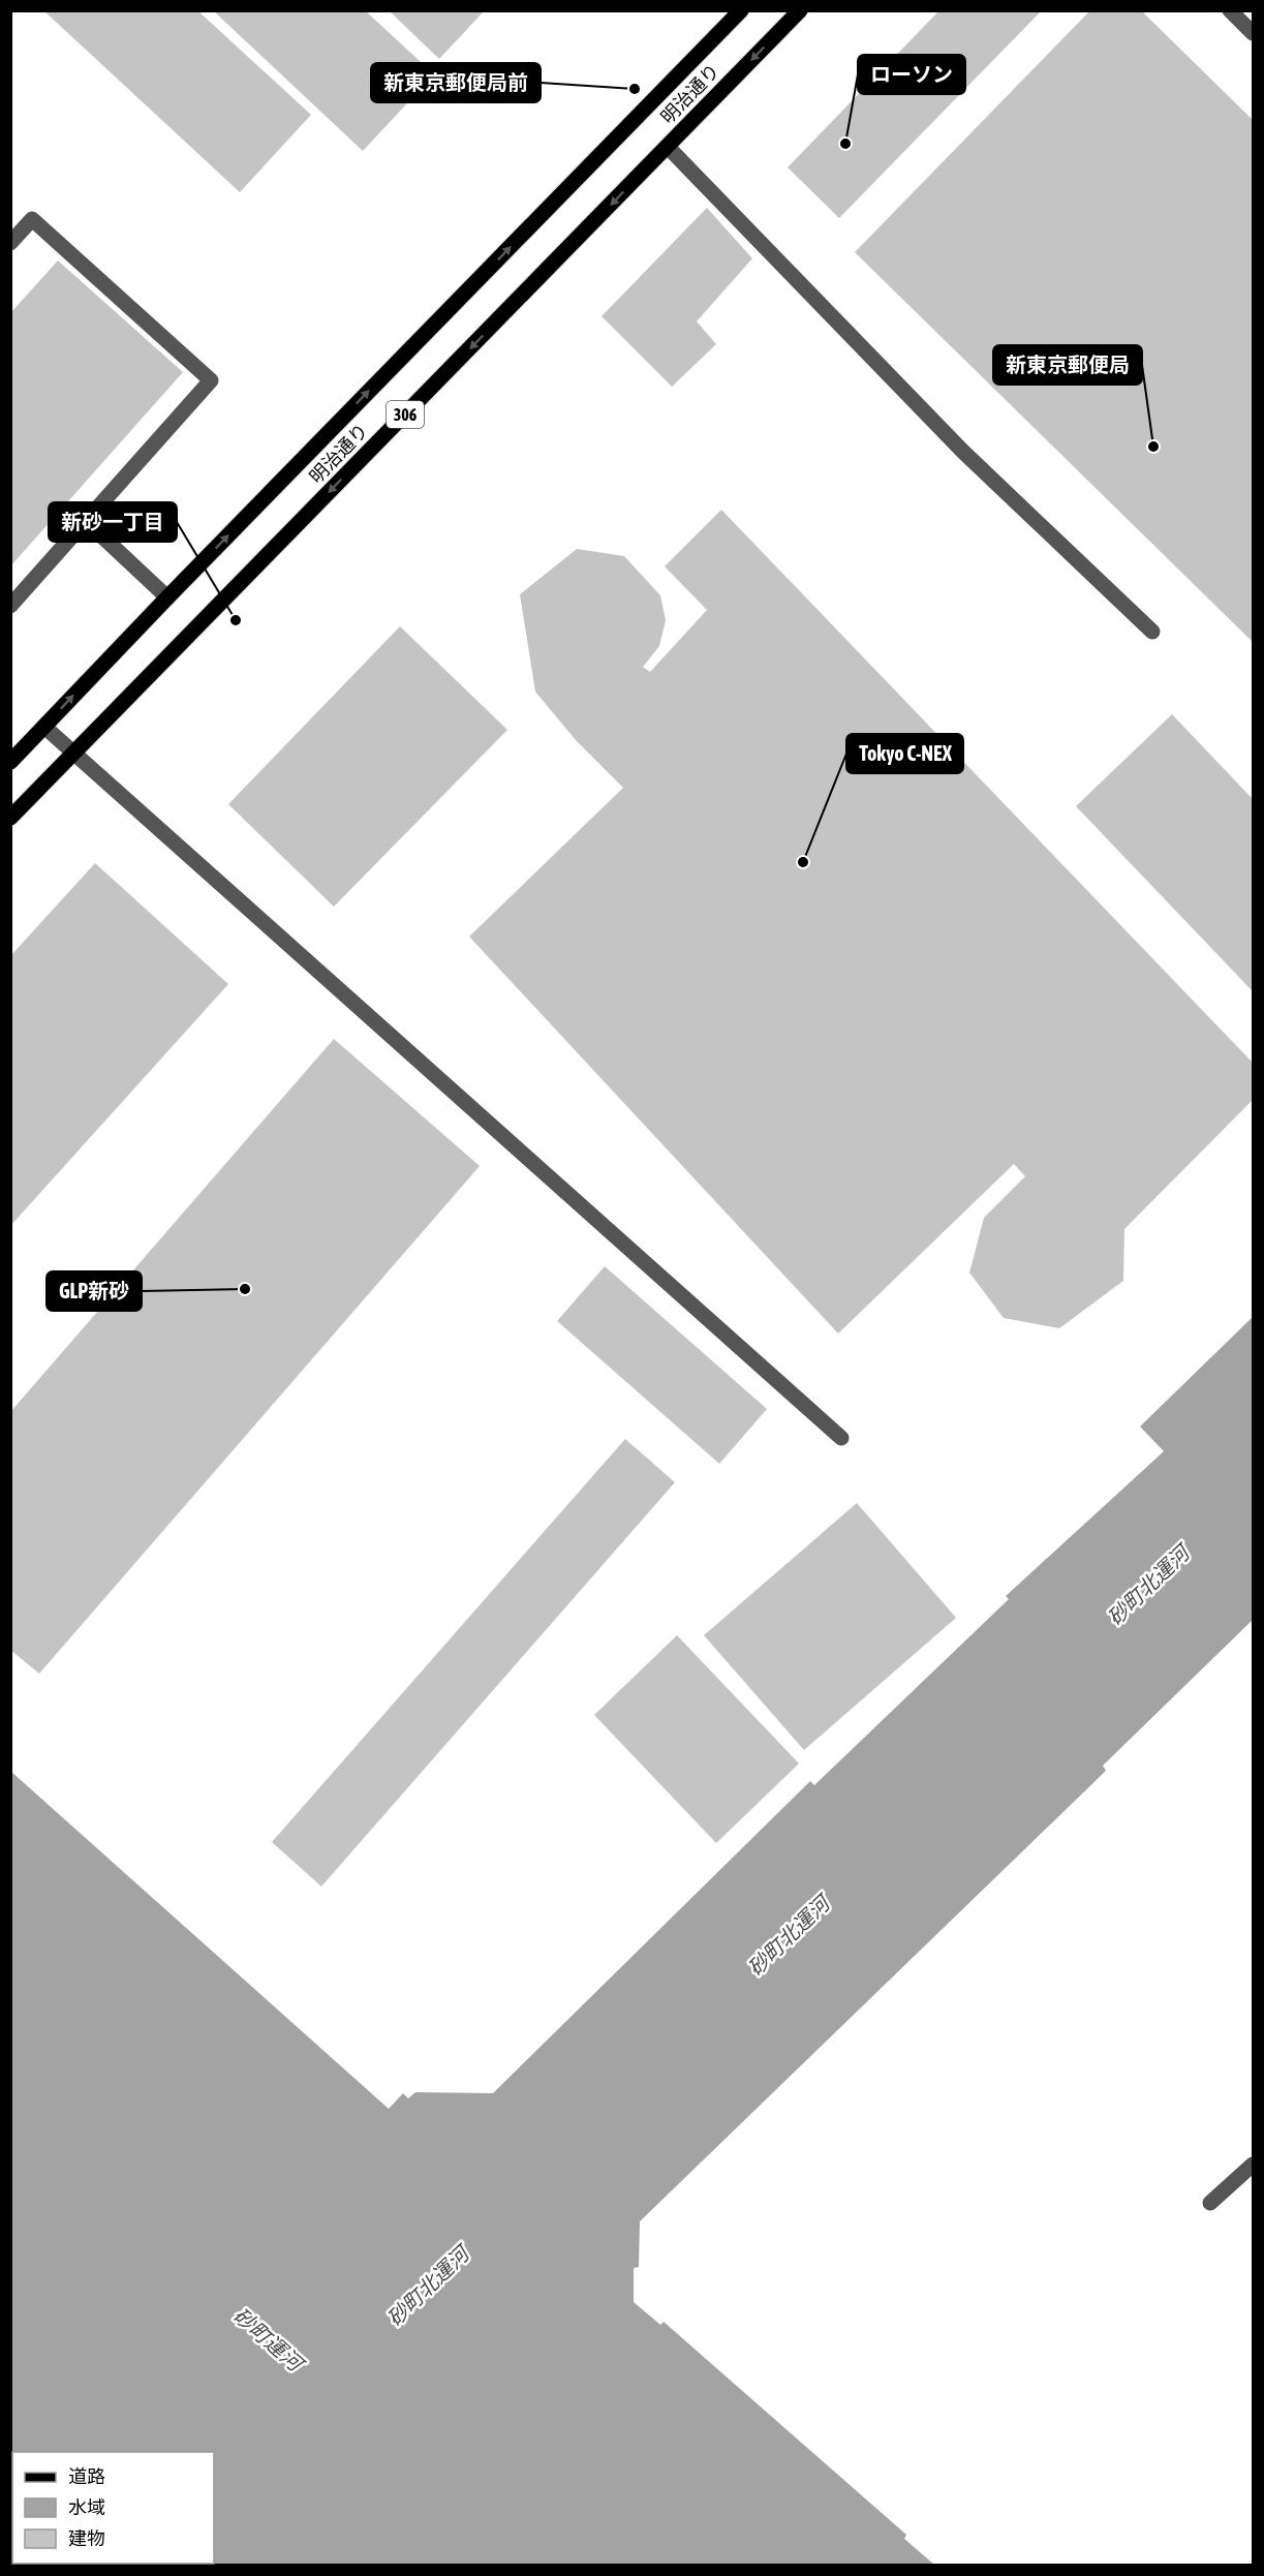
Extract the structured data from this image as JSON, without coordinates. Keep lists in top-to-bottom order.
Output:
{
  "streets": {
    "main road": ["明治通り", "306"]
  },
  "water": ["砂町北運河", "砂町運河"],
  "places": [
    "新東京郵便局前",
    "ローソン",
    "新東京郵便局",
    "新砂一丁目",
    "Tokyo C-NEX",
    "GLP新砂"
  ],
  "legend": ["道路", "水域", "建物"]
}
